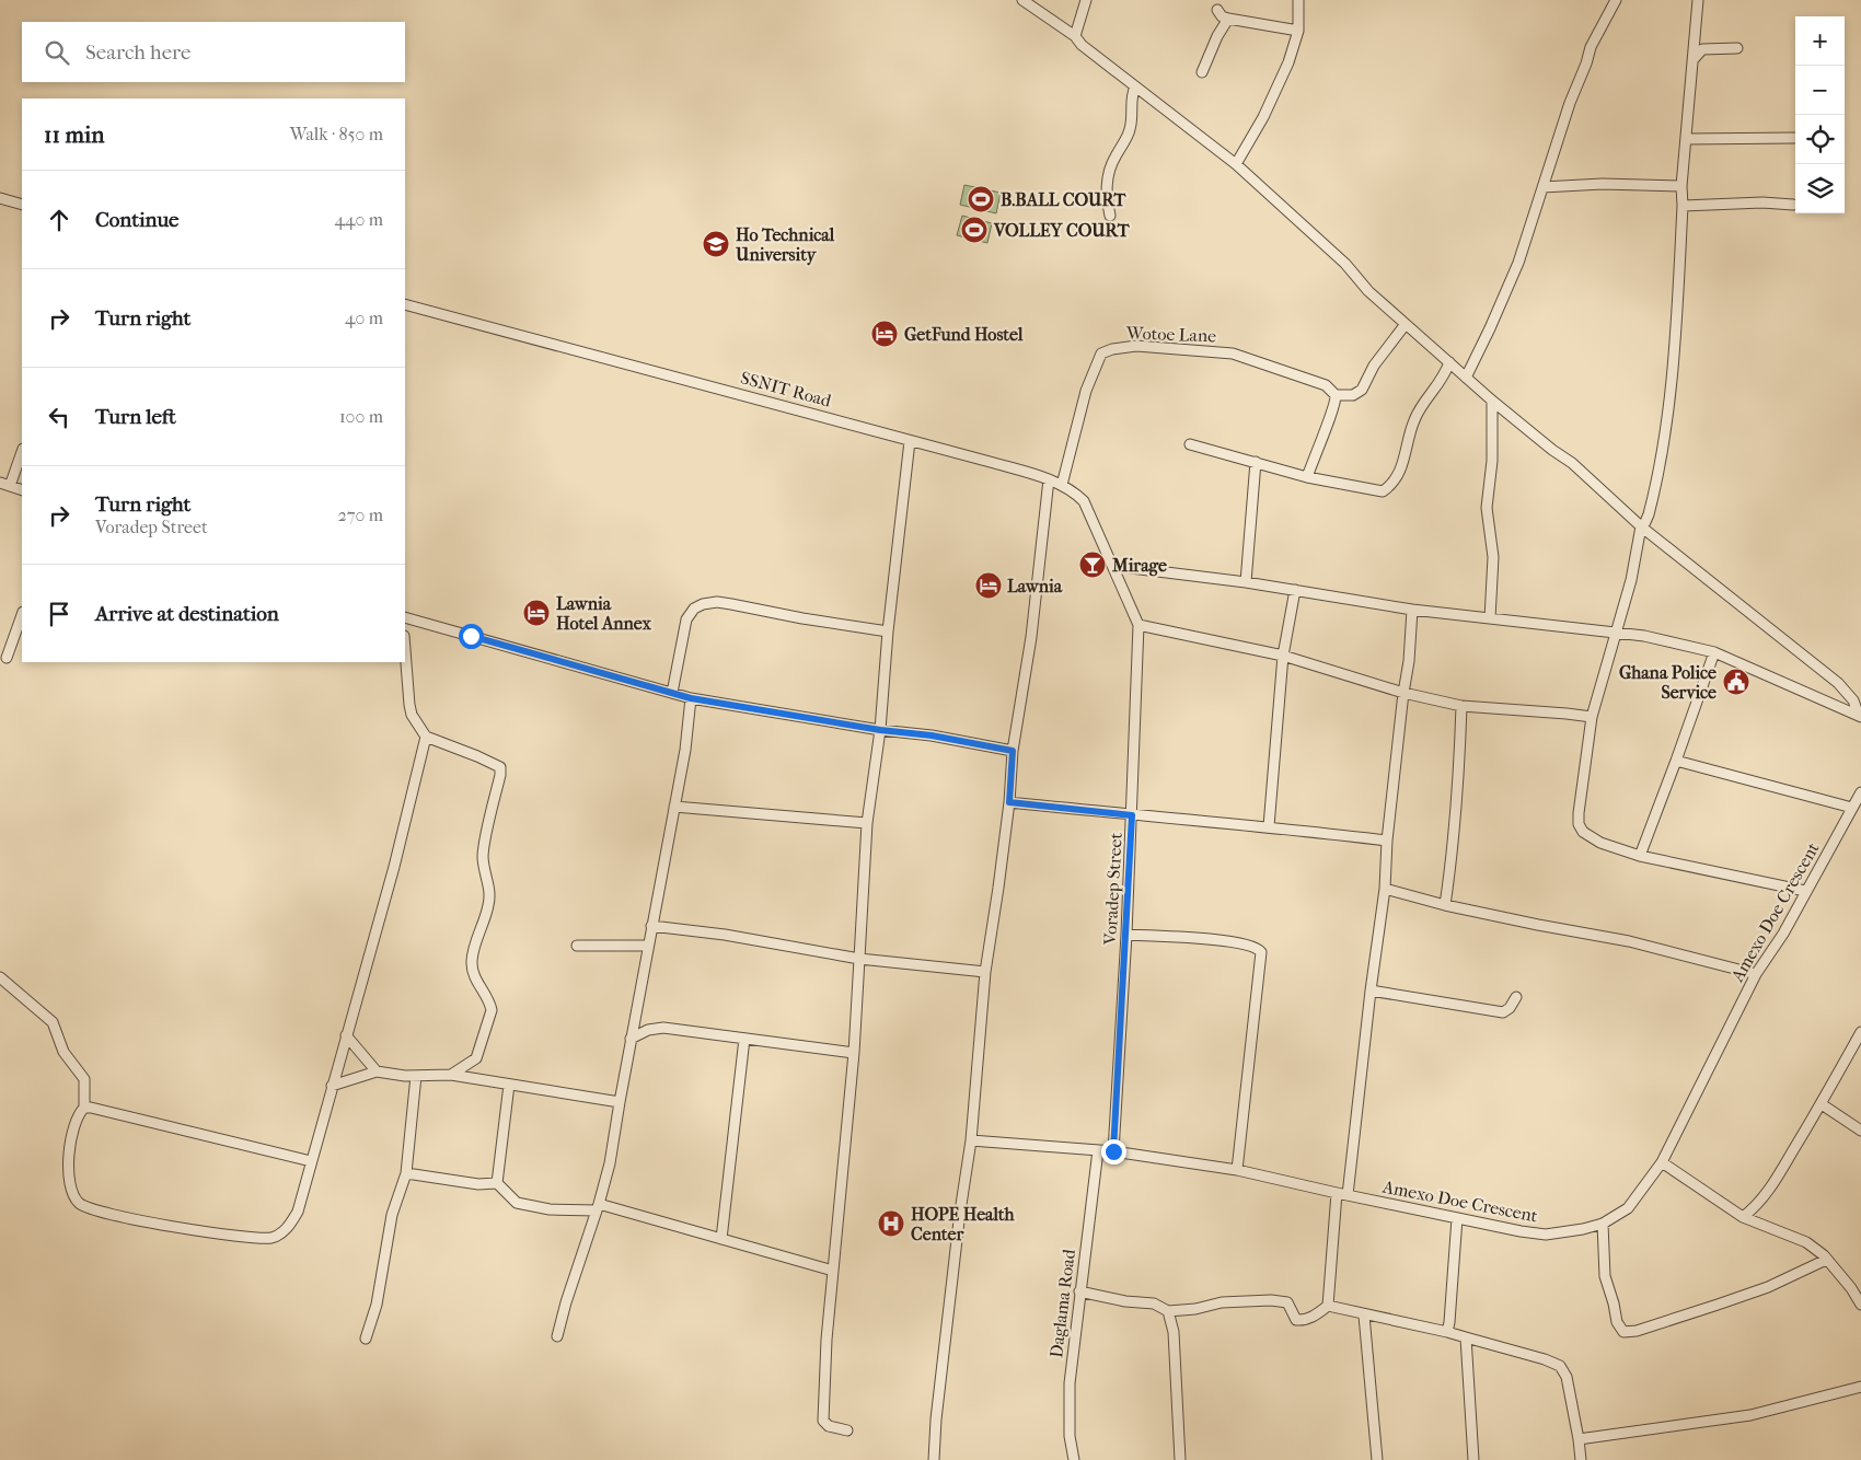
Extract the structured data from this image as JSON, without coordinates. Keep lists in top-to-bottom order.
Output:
{
  "streets": {
    "street": [
      "Wotoe Lane",
      "SSNIT Road",
      "Voradep Street",
      "Amexo Doe Crescent",
      "Daglama Road"
    ]
  },
  "crossings": [
    ["Wotoe Lane", "SSNIT Road"],
    ["SSNIT Road", "Voradep Street"],
    ["Voradep Street", "Amexo Doe Crescent"],
    ["Amexo Doe Crescent", "Daglama Road"]
  ],
  "places": {
    "sports": ["B.BALL COURT", "VOLLEY COURT"],
    "school or university": ["Ho Technical University"],
    "hotel": ["GetFund Hostel", "Lawnia", "Lawnia Hotel Annex"],
    "bar": ["Mirage"],
    "public building": ["Ghana Police Service"],
    "hospital": ["HOPE Health Center"]
  },
  "page": {
    "map_buttons": ["+", "−"],
    "search": "Search here",
    "heading": ["11 min", "Walk · 850 m"],
    "list": [
      ["Continue", "440 m"],
      ["Turn right", "40 m"],
      ["Turn left", "100 m"],
      ["Turn right", "Voradep Street", "270 m"],
      "Arrive at destination"
    ]
  }
}
